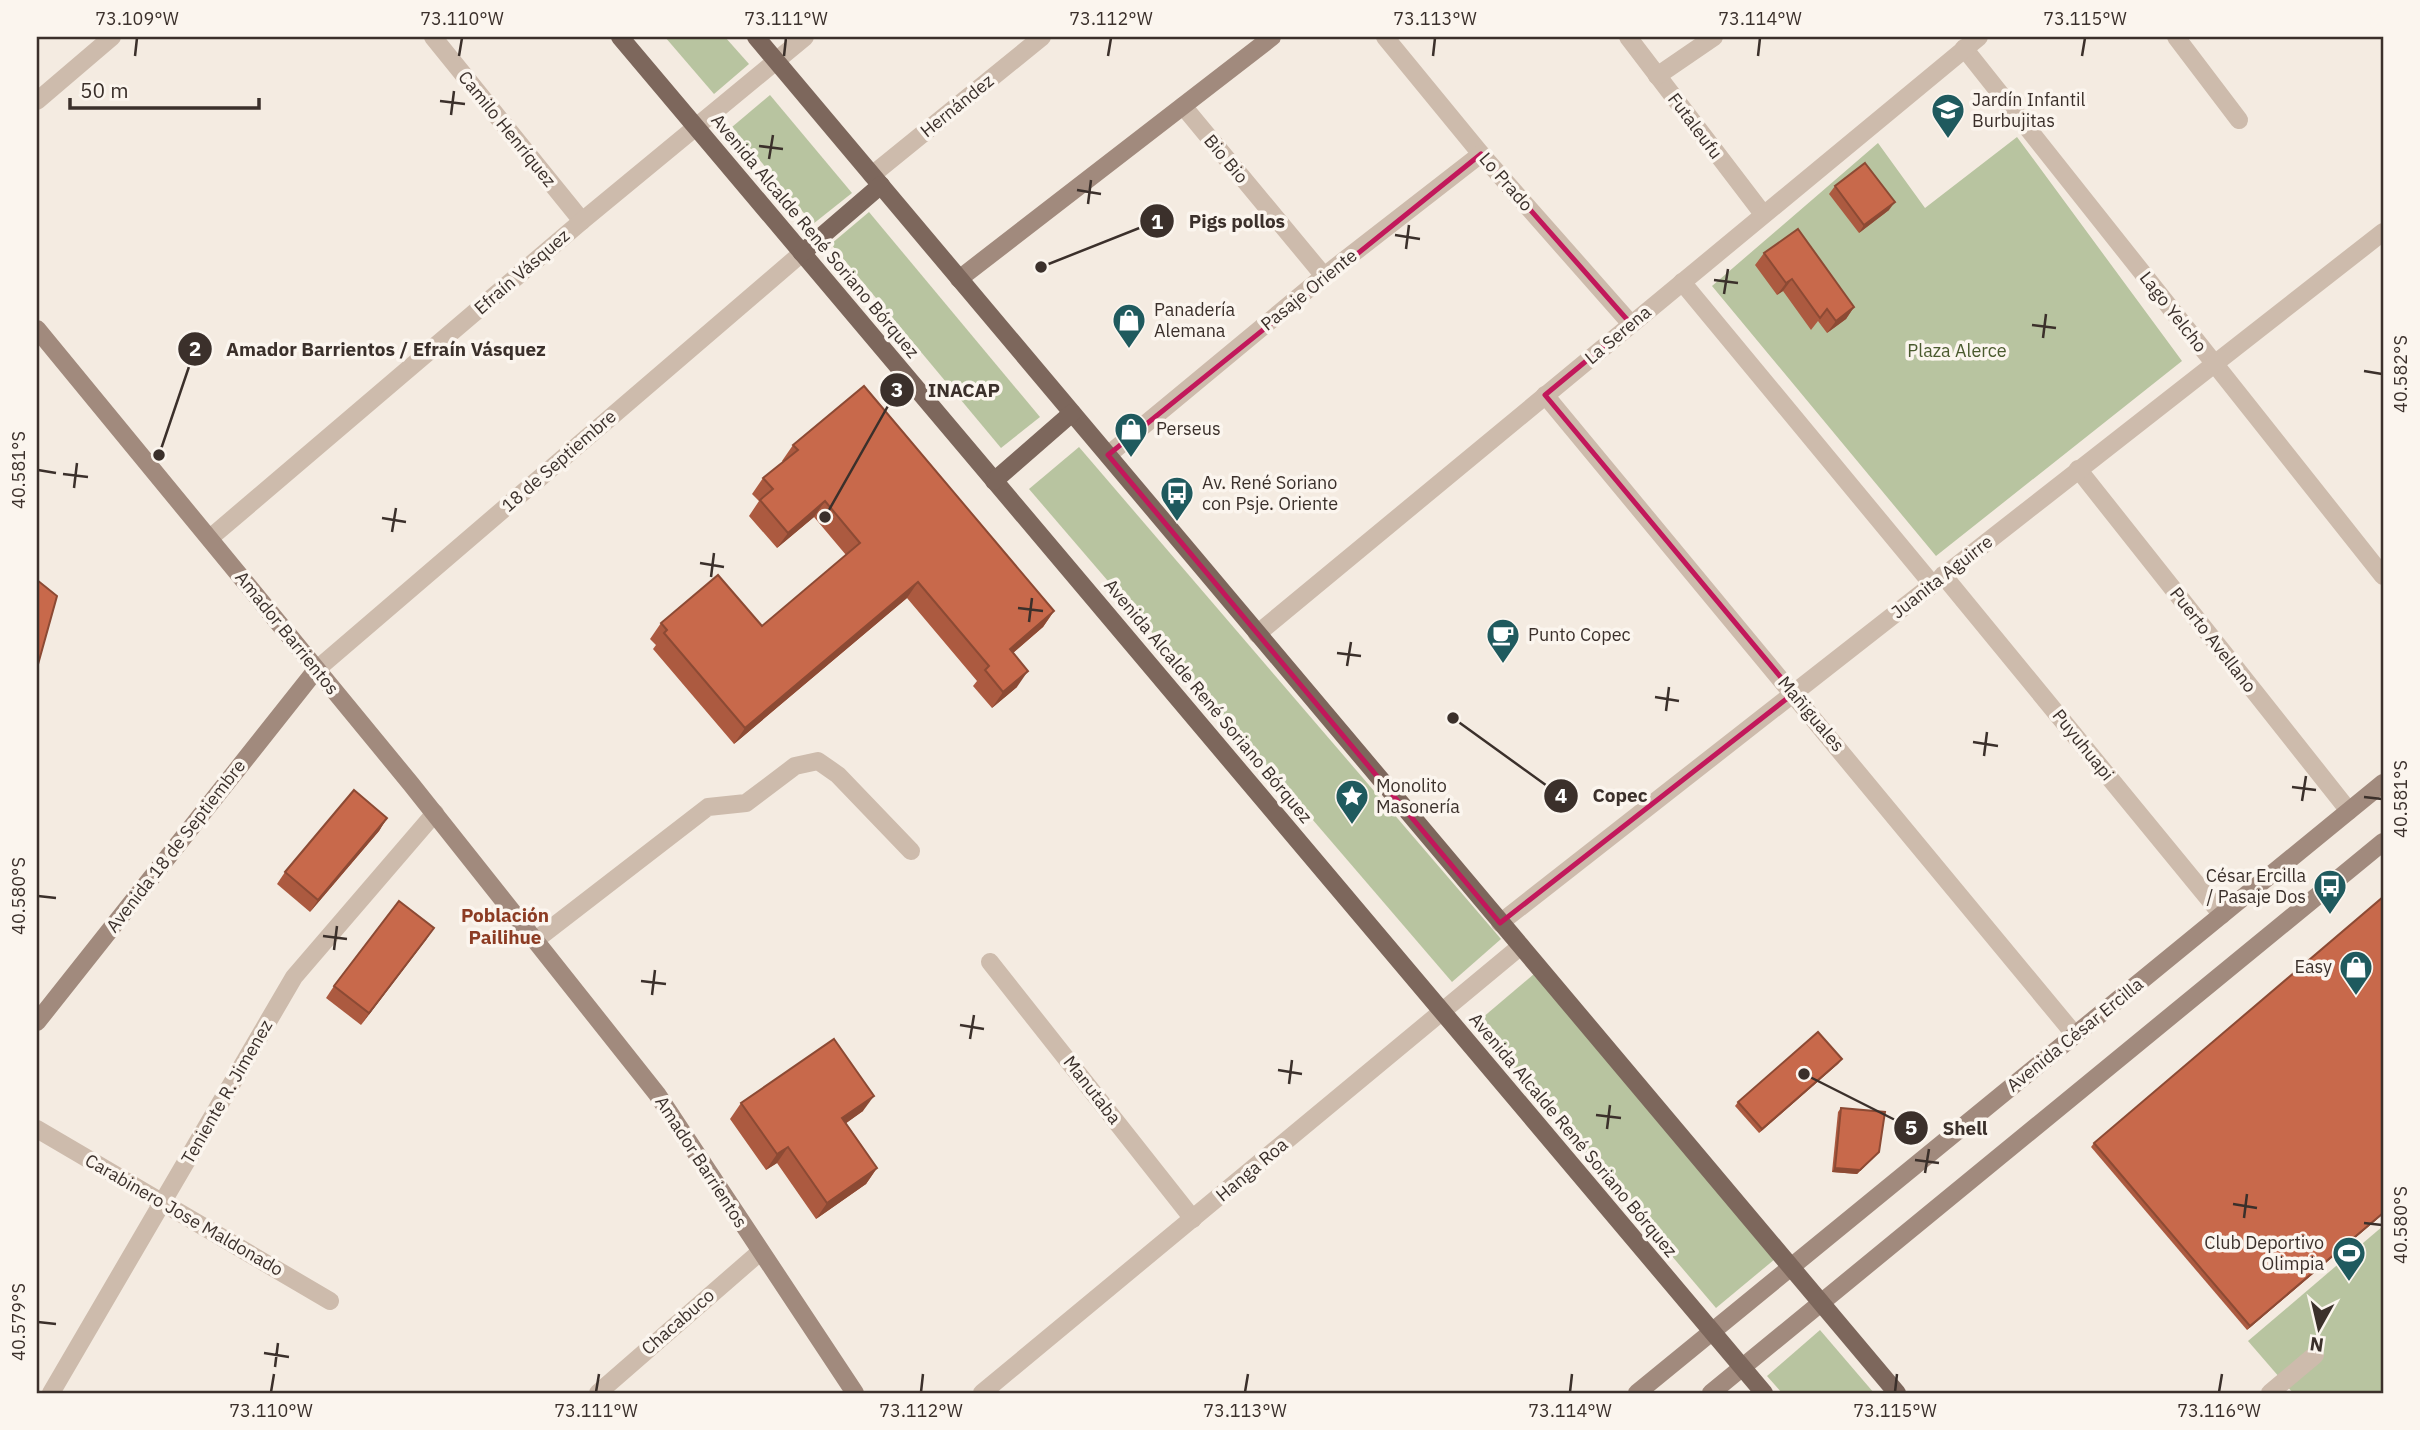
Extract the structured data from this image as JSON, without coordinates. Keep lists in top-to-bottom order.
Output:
{
  "streets": {
    "main road": ["Avenida Alcalde René Soriano Bórquez"],
    "street": [
      "Hernández",
      "Futaleufu",
      "Camilo Henríquez",
      "Bio Bio",
      "Lo Prado",
      "Efraín Vásquez",
      "Pasaje Oriente",
      "Lago Yelcho",
      "La Serena",
      "18 de Septiembre",
      "Juanita Aguirre",
      "Amador Barrientos",
      "Puerto Avellano",
      "Mañiguales",
      "Puyuhuapi",
      "Avenida 18 de Septiembre",
      "Avenida César Ercilla",
      "Manutaba",
      "Teniente R. Jimenez",
      "Hanga Roa",
      "Carabinero Jose Maldonado",
      "Chacabuco"
    ]
  },
  "crossings": [
    ["Futaleufu", "La Serena"],
    ["Camilo Henríquez", "Efraín Vásquez"],
    ["Bio Bio", "Pasaje Oriente"],
    ["Lo Prado", "Pasaje Oriente"],
    ["Lo Prado", "La Serena"],
    ["Avenida Alcalde René Soriano Bórquez", "Efraín Vásquez"],
    ["Avenida Alcalde René Soriano Bórquez", "18 de Septiembre"],
    ["Avenida Alcalde René Soriano Bórquez", "Avenida César Ercilla"],
    ["Avenida Alcalde René Soriano Bórquez", "Hanga Roa"],
    ["Efraín Vásquez", "Amador Barrientos"],
    ["Lago Yelcho", "La Serena"],
    ["Lago Yelcho", "Juanita Aguirre"],
    ["La Serena", "Mañiguales"],
    ["La Serena", "Puyuhuapi"],
    ["18 de Septiembre", "Amador Barrientos"],
    ["18 de Septiembre", "Avenida 18 de Septiembre"],
    ["Juanita Aguirre", "Puerto Avellano"],
    ["Juanita Aguirre", "Mañiguales"],
    ["Juanita Aguirre", "Puyuhuapi"],
    ["Amador Barrientos", "Avenida 18 de Septiembre"],
    ["Amador Barrientos", "Teniente R. Jimenez"],
    ["Amador Barrientos", "Chacabuco"],
    ["Puerto Avellano", "Avenida César Ercilla"],
    ["Mañiguales", "Avenida César Ercilla"],
    ["Puyuhuapi", "Avenida César Ercilla"],
    ["Manutaba", "Hanga Roa"],
    ["Teniente R. Jimenez", "Carabinero Jose Maldonado"]
  ],
  "districts": ["Población Pailihue"],
  "parks": ["Plaza Alerce"],
  "places": {
    "school or university": ["Jardín Infantil Burbujitas"],
    "other": [
      "Pigs pollos",
      "Amador Barrientos / Efraín Vásquez",
      "INACAP",
      "Copec",
      "Shell"
    ],
    "shop": ["Panadería Alemana", "Perseus", "Easy"],
    "bus stop": ["Av. René Soriano con Psje. Oriente", "César Ercilla / Pasaje Dos"],
    "cafe": ["Punto Copec"],
    "place": ["Monolito Masonería"],
    "sports": ["Club Deportivo Olimpia"]
  },
  "scale_bar": "50 m",
  "north": "bottom",
  "coordinates": [
    "73.109°W",
    "73.110°W",
    "73.111°W",
    "73.112°W",
    "73.113°W",
    "73.114°W",
    "73.115°W",
    "40.582°S",
    "40.581°S",
    "40.580°S",
    "40.579°S",
    "73.116°W"
  ]
}
